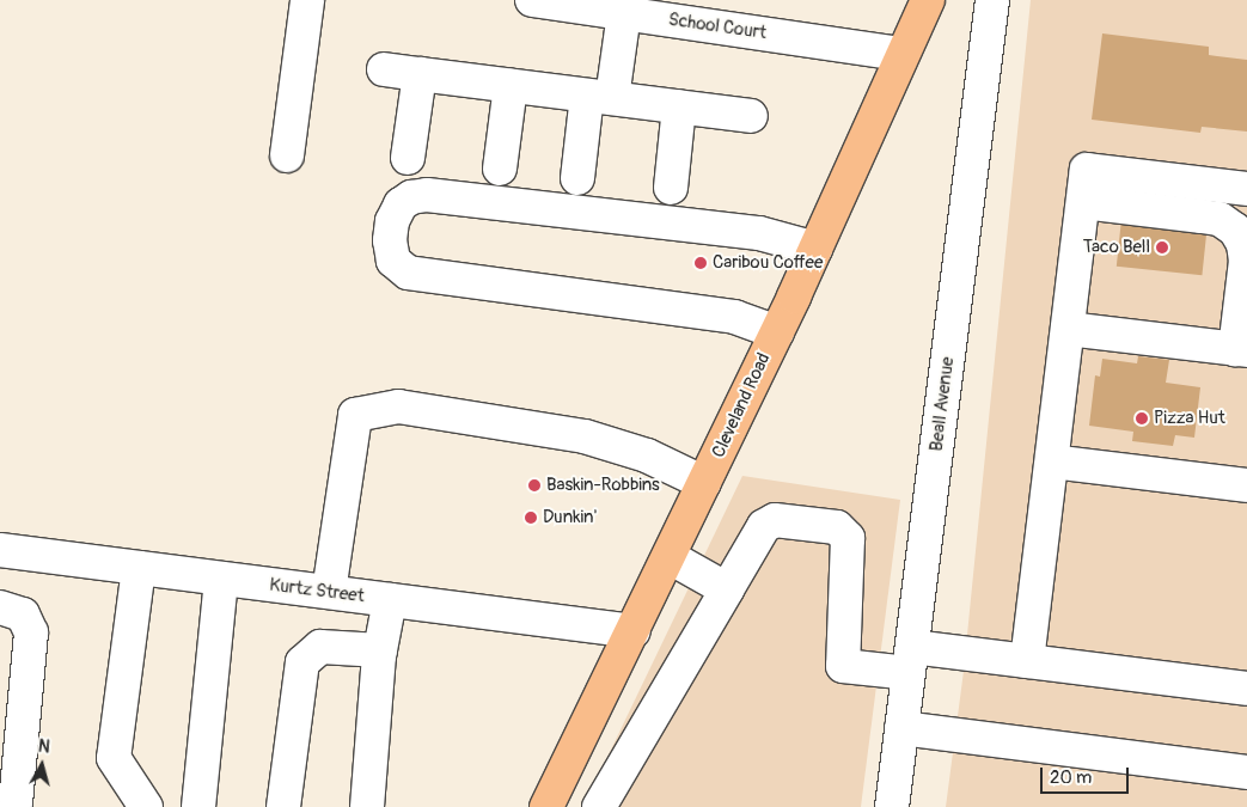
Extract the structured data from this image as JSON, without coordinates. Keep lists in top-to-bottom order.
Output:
{
  "streets": {
    "main road": ["Cleveland Road"],
    "street": ["School Court", "Beall Avenue", "Kurtz Street"]
  },
  "crossings": [
    ["School Court", "Cleveland Road"],
    ["Cleveland Road", "Kurtz Street"]
  ],
  "places": [
    "Taco Bell",
    "Caribou Coffee",
    "Pizza Hut",
    "Baskin-Robbins",
    "Dunkin'"
  ],
  "scale_bar": "20 m",
  "north": "top"
}
